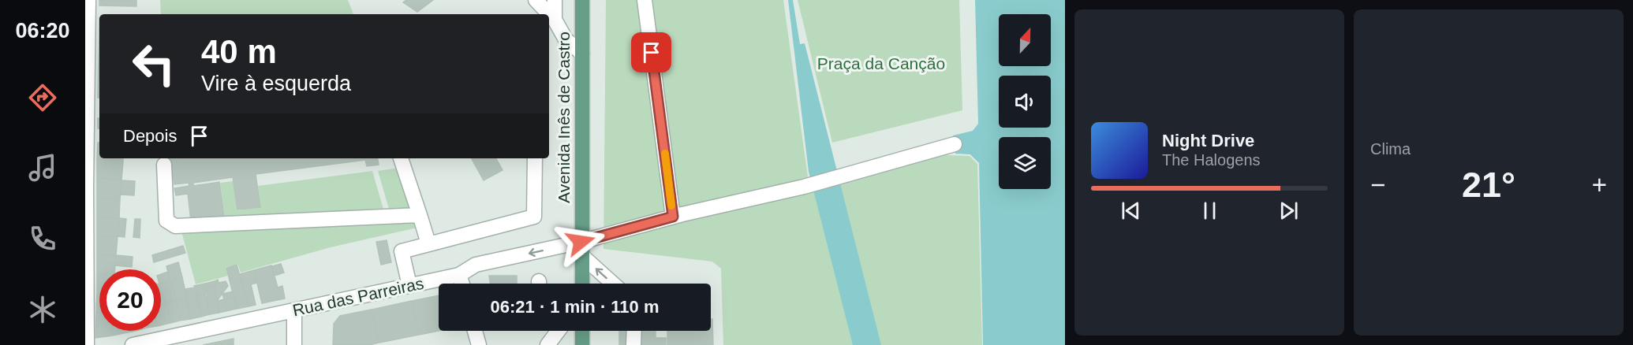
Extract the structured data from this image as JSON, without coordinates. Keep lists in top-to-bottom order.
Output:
{
  "streets": {
    "main road": ["Avenida Inês de Castro"],
    "street": ["Rua das Parreiras"]
  },
  "crossings": [
    ["Avenida Inês de Castro", "Rua das Parreiras"]
  ],
  "parks": ["Praça da Canção"],
  "north": "top",
  "page": {
    "tabs": "06:20",
    "tile": "Clima",
    "turn": ["40 m", "Vire à esquerda"],
    "then": "Depois",
    "song": ["Night Drive", "The Halogens"],
    "heat": ["−", "21°", "+"],
    "limit": "20",
    "trip": "06:21 · 1 min · 110 m"
  }
}
